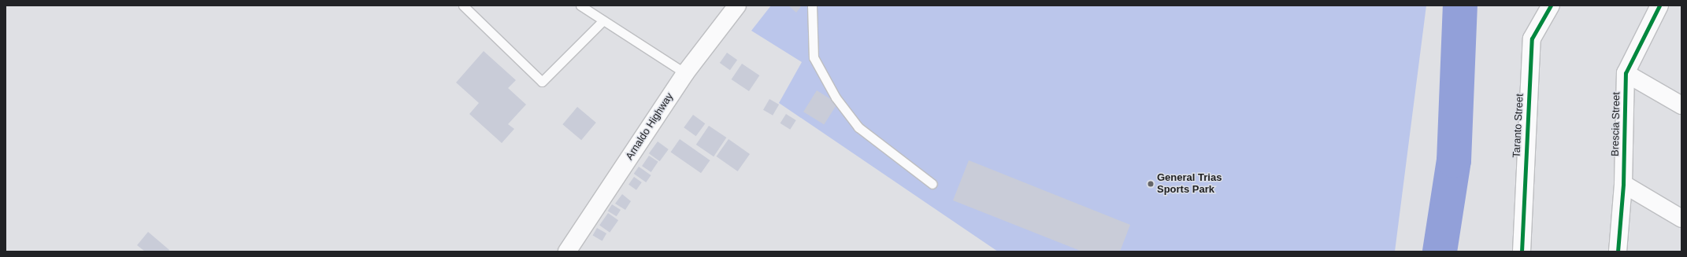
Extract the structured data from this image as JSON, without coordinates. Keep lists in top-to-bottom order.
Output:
{
  "streets": {
    "street": ["Brescia Street", "Taranto Street", "Arnaldo Highway"]
  },
  "places": ["General Trias Sports Park"]
}
